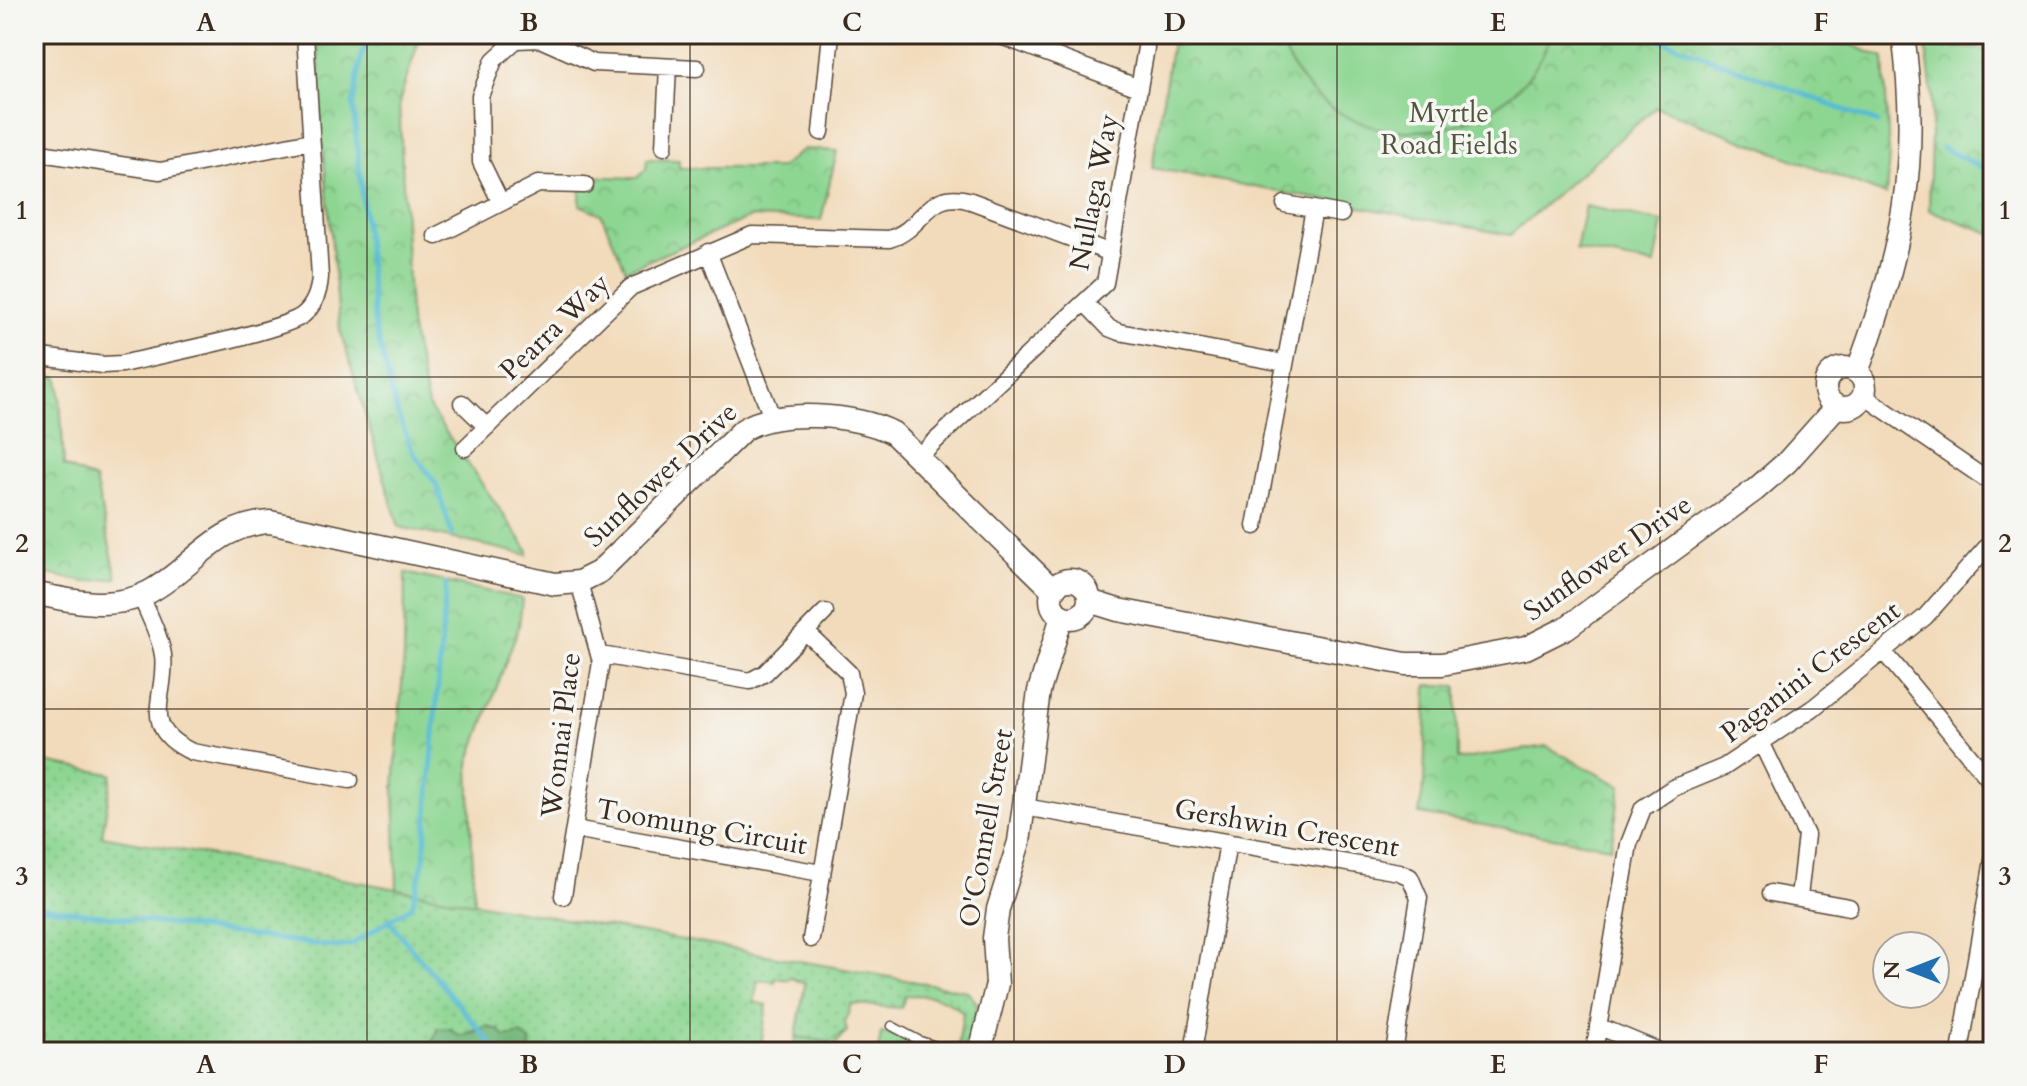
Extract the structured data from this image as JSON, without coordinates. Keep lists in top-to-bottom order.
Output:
{
  "streets": {
    "street": [
      "Nullaga Way",
      "Pearra Way",
      "Sunflower Drive",
      "Paganini Crescent",
      "Wonnai Place",
      "Toomung Circuit",
      "Gershwin Crescent",
      "O'Connell Street"
    ]
  },
  "crossings": [
    ["Nullaga Way", "Pearra Way"],
    ["Nullaga Way", "Sunflower Drive"],
    ["Sunflower Drive", "Wonnai Place"],
    ["Sunflower Drive", "O'Connell Street"],
    ["Wonnai Place", "Toomung Circuit"],
    ["Gershwin Crescent", "O'Connell Street"]
  ],
  "parks": ["Myrtle Road Fields"],
  "north": "left",
  "grid": {
    "columns": [
      "A",
      "B",
      "C",
      "D",
      "E",
      "F"
    ],
    "rows": ["1", "2", "3"]
  }
}
